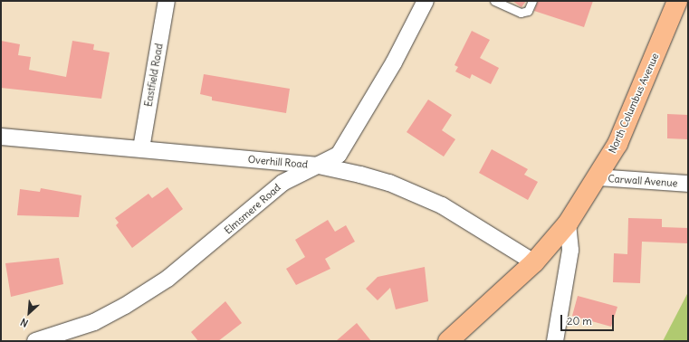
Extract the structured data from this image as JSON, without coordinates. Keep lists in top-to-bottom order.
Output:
{
  "streets": {
    "main road": ["North Columbus Avenue"],
    "street": [
      "Eastfield Road",
      "Overhill Road",
      "Carwall Avenue",
      "Elmsmere Road"
    ]
  },
  "crossings": [
    ["Eastfield Road", "Overhill Road"],
    ["North Columbus Avenue", "Overhill Road"],
    ["North Columbus Avenue", "Carwall Avenue"],
    ["Overhill Road", "Elmsmere Road"]
  ],
  "scale_bar": "20 m",
  "north": "bottom left"
}
